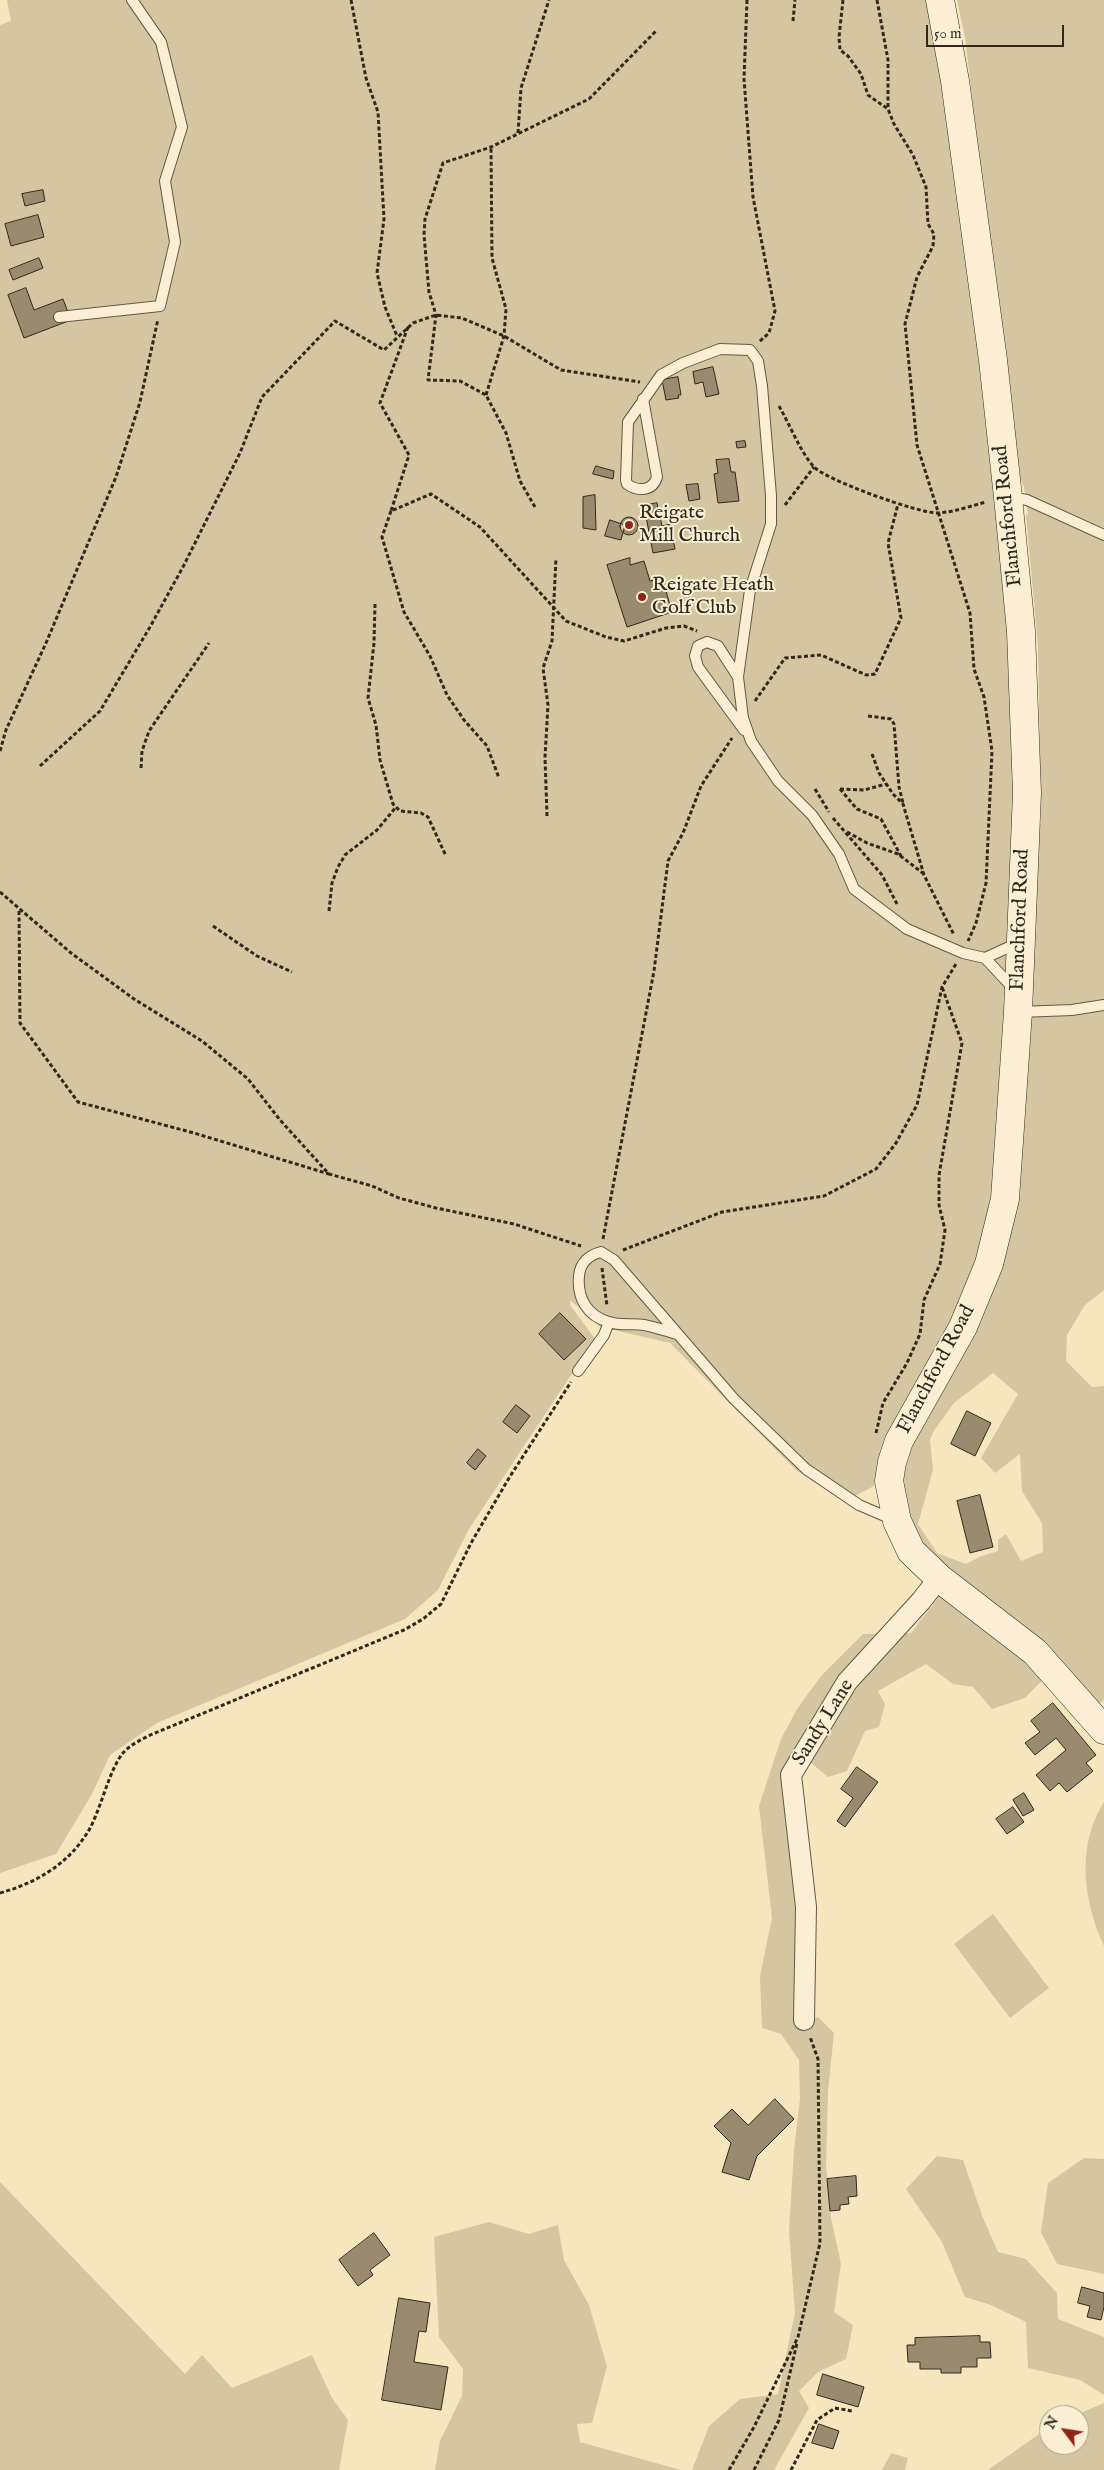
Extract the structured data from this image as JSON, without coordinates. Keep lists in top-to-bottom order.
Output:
{
  "streets": {
    "street": ["Flanchford Road", "Sandy Lane"]
  },
  "crossings": [
    ["Flanchford Road", "Sandy Lane"]
  ],
  "places": ["Reigate Mill Church", "Reigate Heath Golf Club"],
  "scale_bar": "50 m",
  "north": "top left"
}
